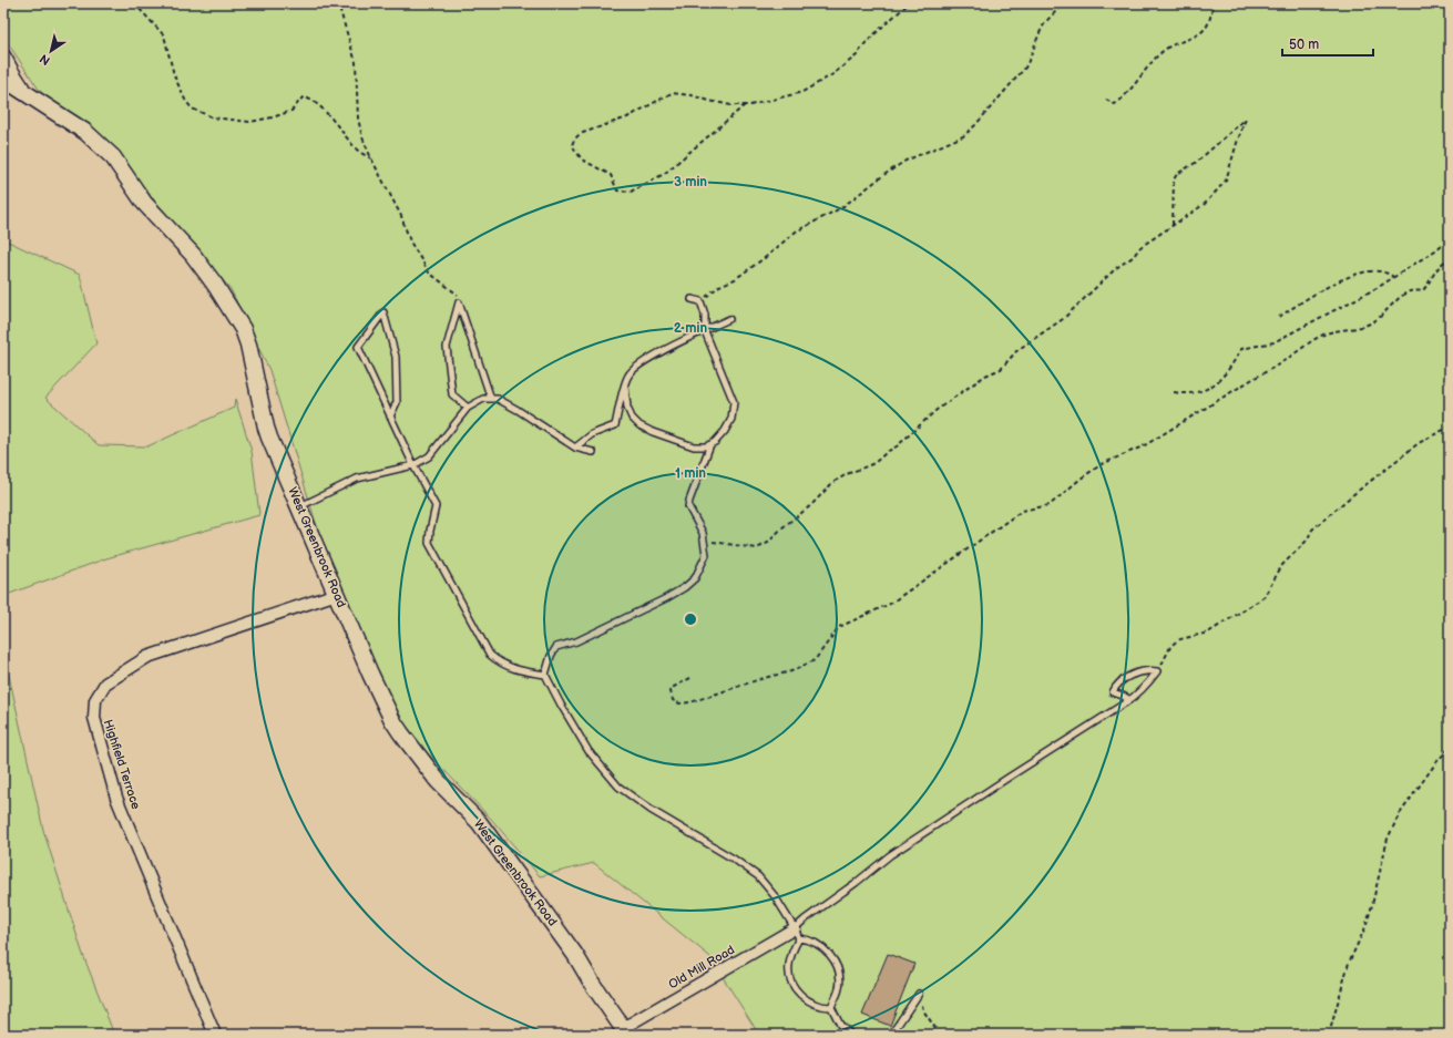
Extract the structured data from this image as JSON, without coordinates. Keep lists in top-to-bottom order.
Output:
{
  "streets": {
    "street": ["West Greenbrook Road", "Highfield Terrace", "Old Mill Road"]
  },
  "crossings": [
    ["West Greenbrook Road", "Highfield Terrace"],
    ["West Greenbrook Road", "Old Mill Road"]
  ],
  "scale_bar": "50 m",
  "north": "bottom left",
  "rings": ["3 min", "2 min", "1 min"]
}
